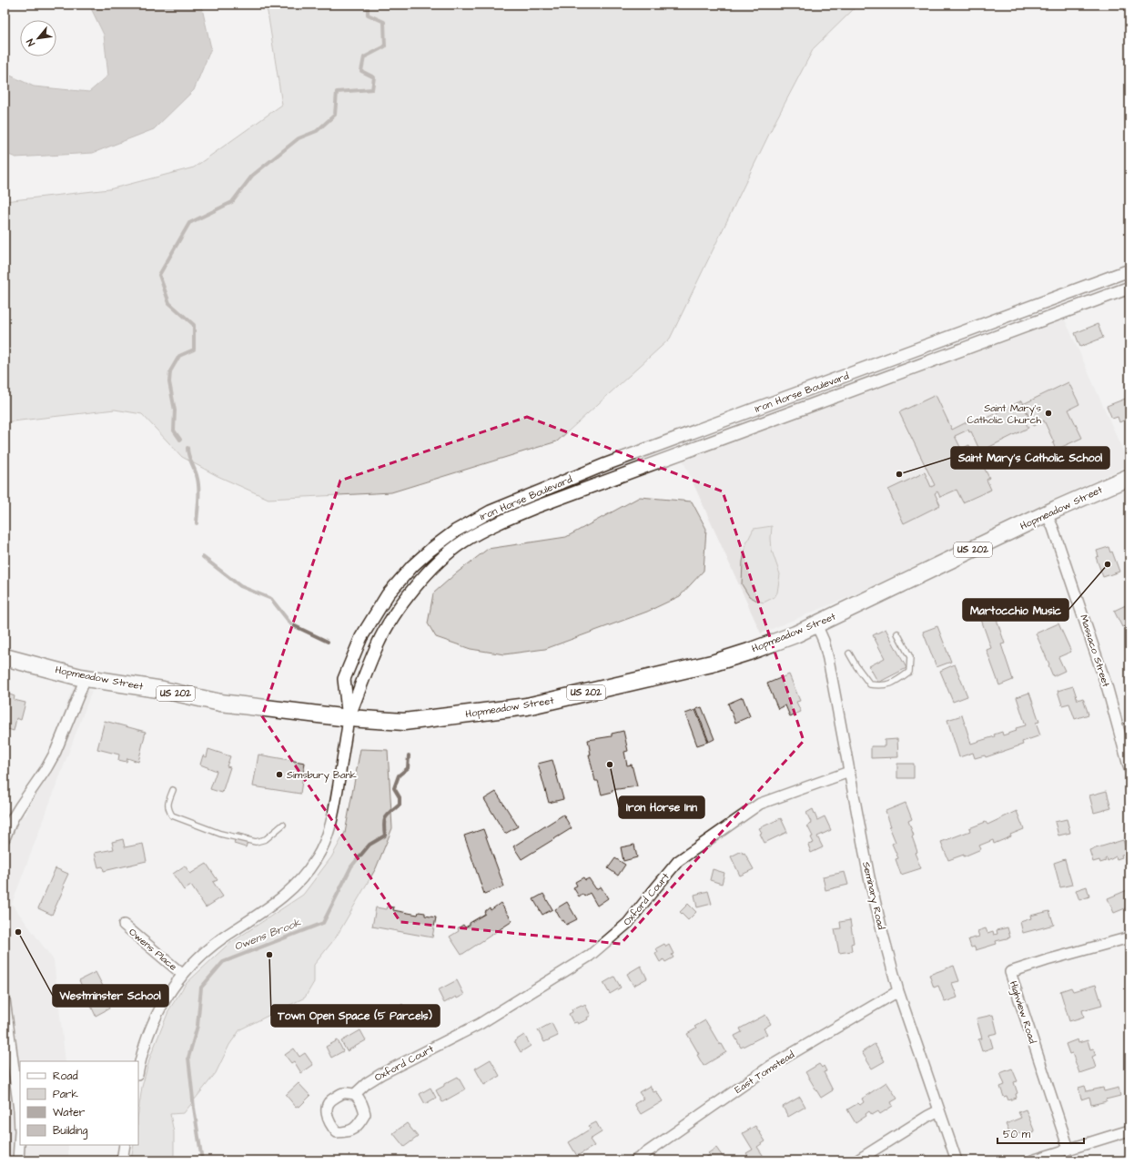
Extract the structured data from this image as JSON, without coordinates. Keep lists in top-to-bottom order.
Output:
{
  "streets": {
    "highway": ["Hopmeadow Street", "US 202"],
    "street": [
      "Iron Horse Boulevard",
      "Massaco Street",
      "Seminary Road",
      "Oxford Court",
      "Owens Place",
      "Highview Road",
      "East Tomstead"
    ]
  },
  "crossings": [
    ["Iron Horse Boulevard", "Hopmeadow Street"],
    ["Hopmeadow Street", "Massaco Street"],
    ["Hopmeadow Street", "Seminary Road"],
    ["Seminary Road", "Oxford Court"],
    ["Seminary Road", "East Tomstead"]
  ],
  "water": ["Owens Brook"],
  "places": [
    "Saint Mary's Catholic Church",
    "Saint Mary's Catholic School",
    "Martocchio Music",
    "Iron Horse Inn",
    "Simsbury Bank",
    "Westminster School",
    "Town Open Space (5 Parcels)"
  ],
  "legend": [
    "Road",
    "Park",
    "Water",
    "Building"
  ],
  "scale_bar": "50 m",
  "north": "bottom left"
}
